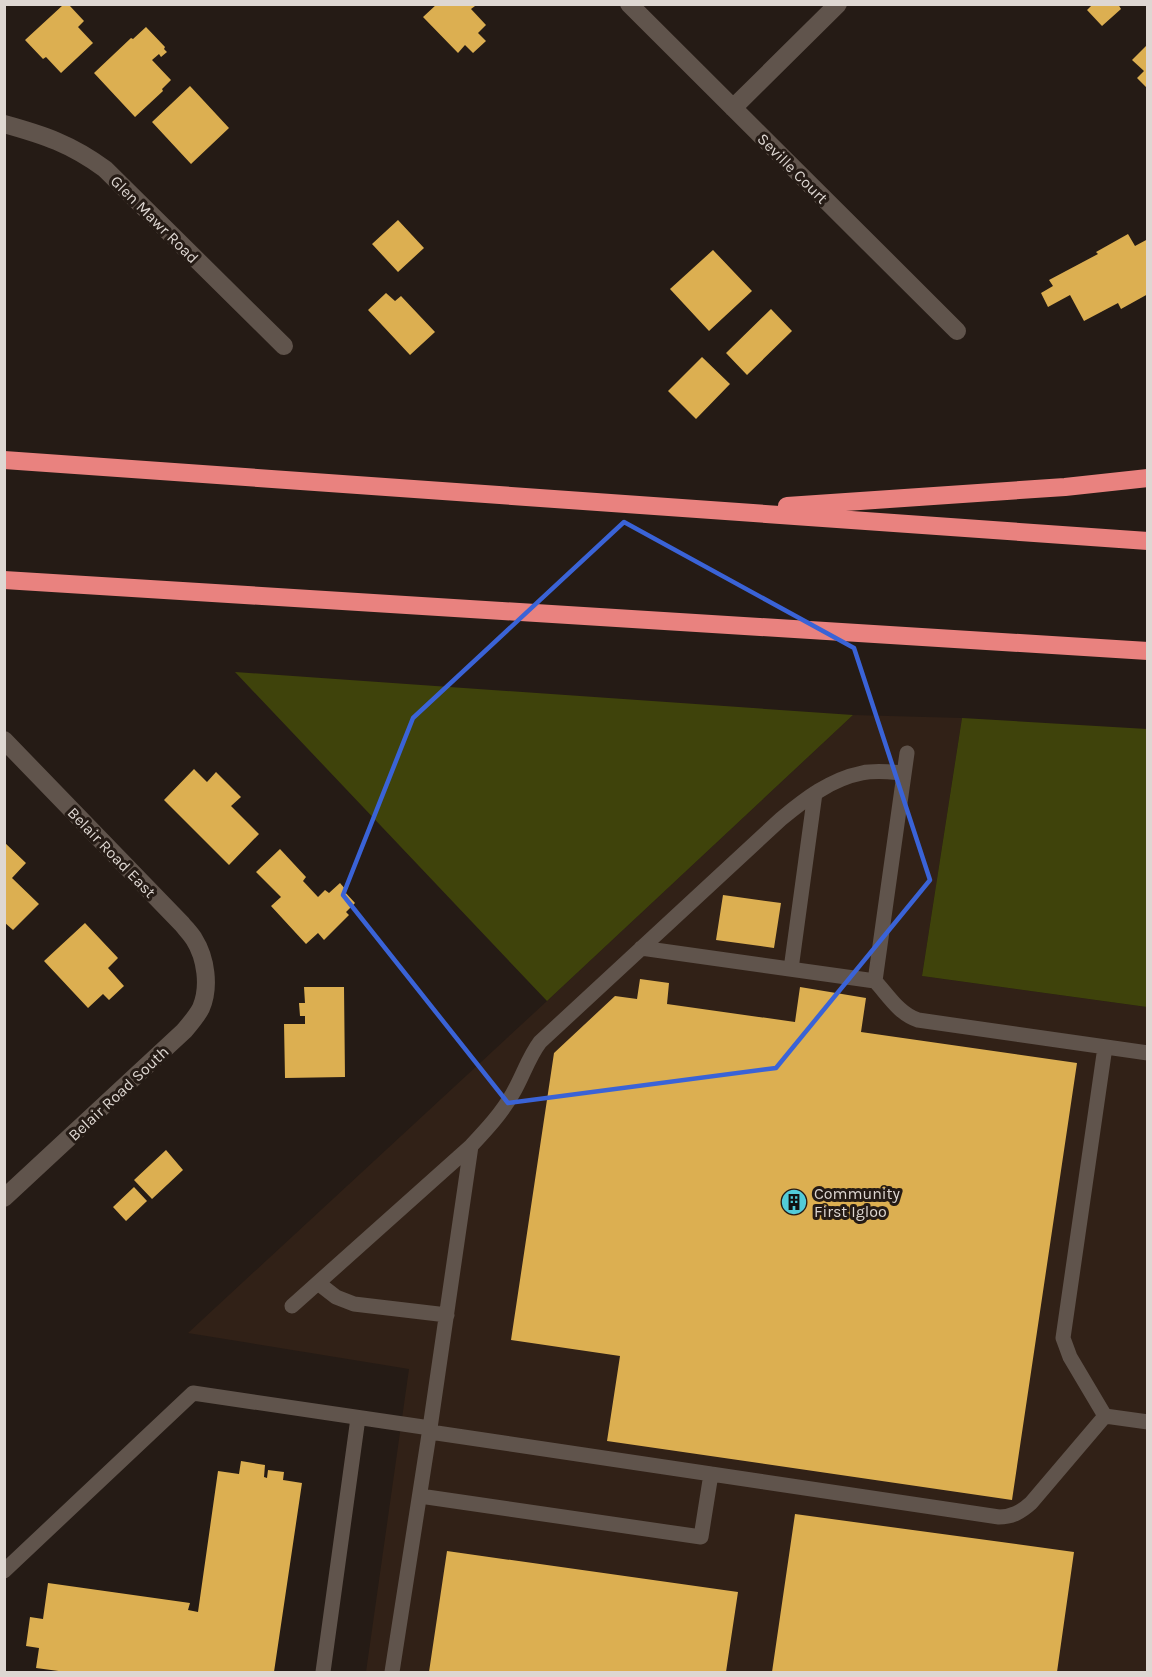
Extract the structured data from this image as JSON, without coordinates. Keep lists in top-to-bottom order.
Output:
{
  "streets": {
    "street": [
      "Seville Court",
      "Glen Mawr Road",
      "Belair Road East",
      "Belair Road South"
    ]
  },
  "crossings": [
    ["Belair Road East", "Belair Road South"]
  ],
  "places": {
    "building": ["Community First Igloo"]
  }
}
